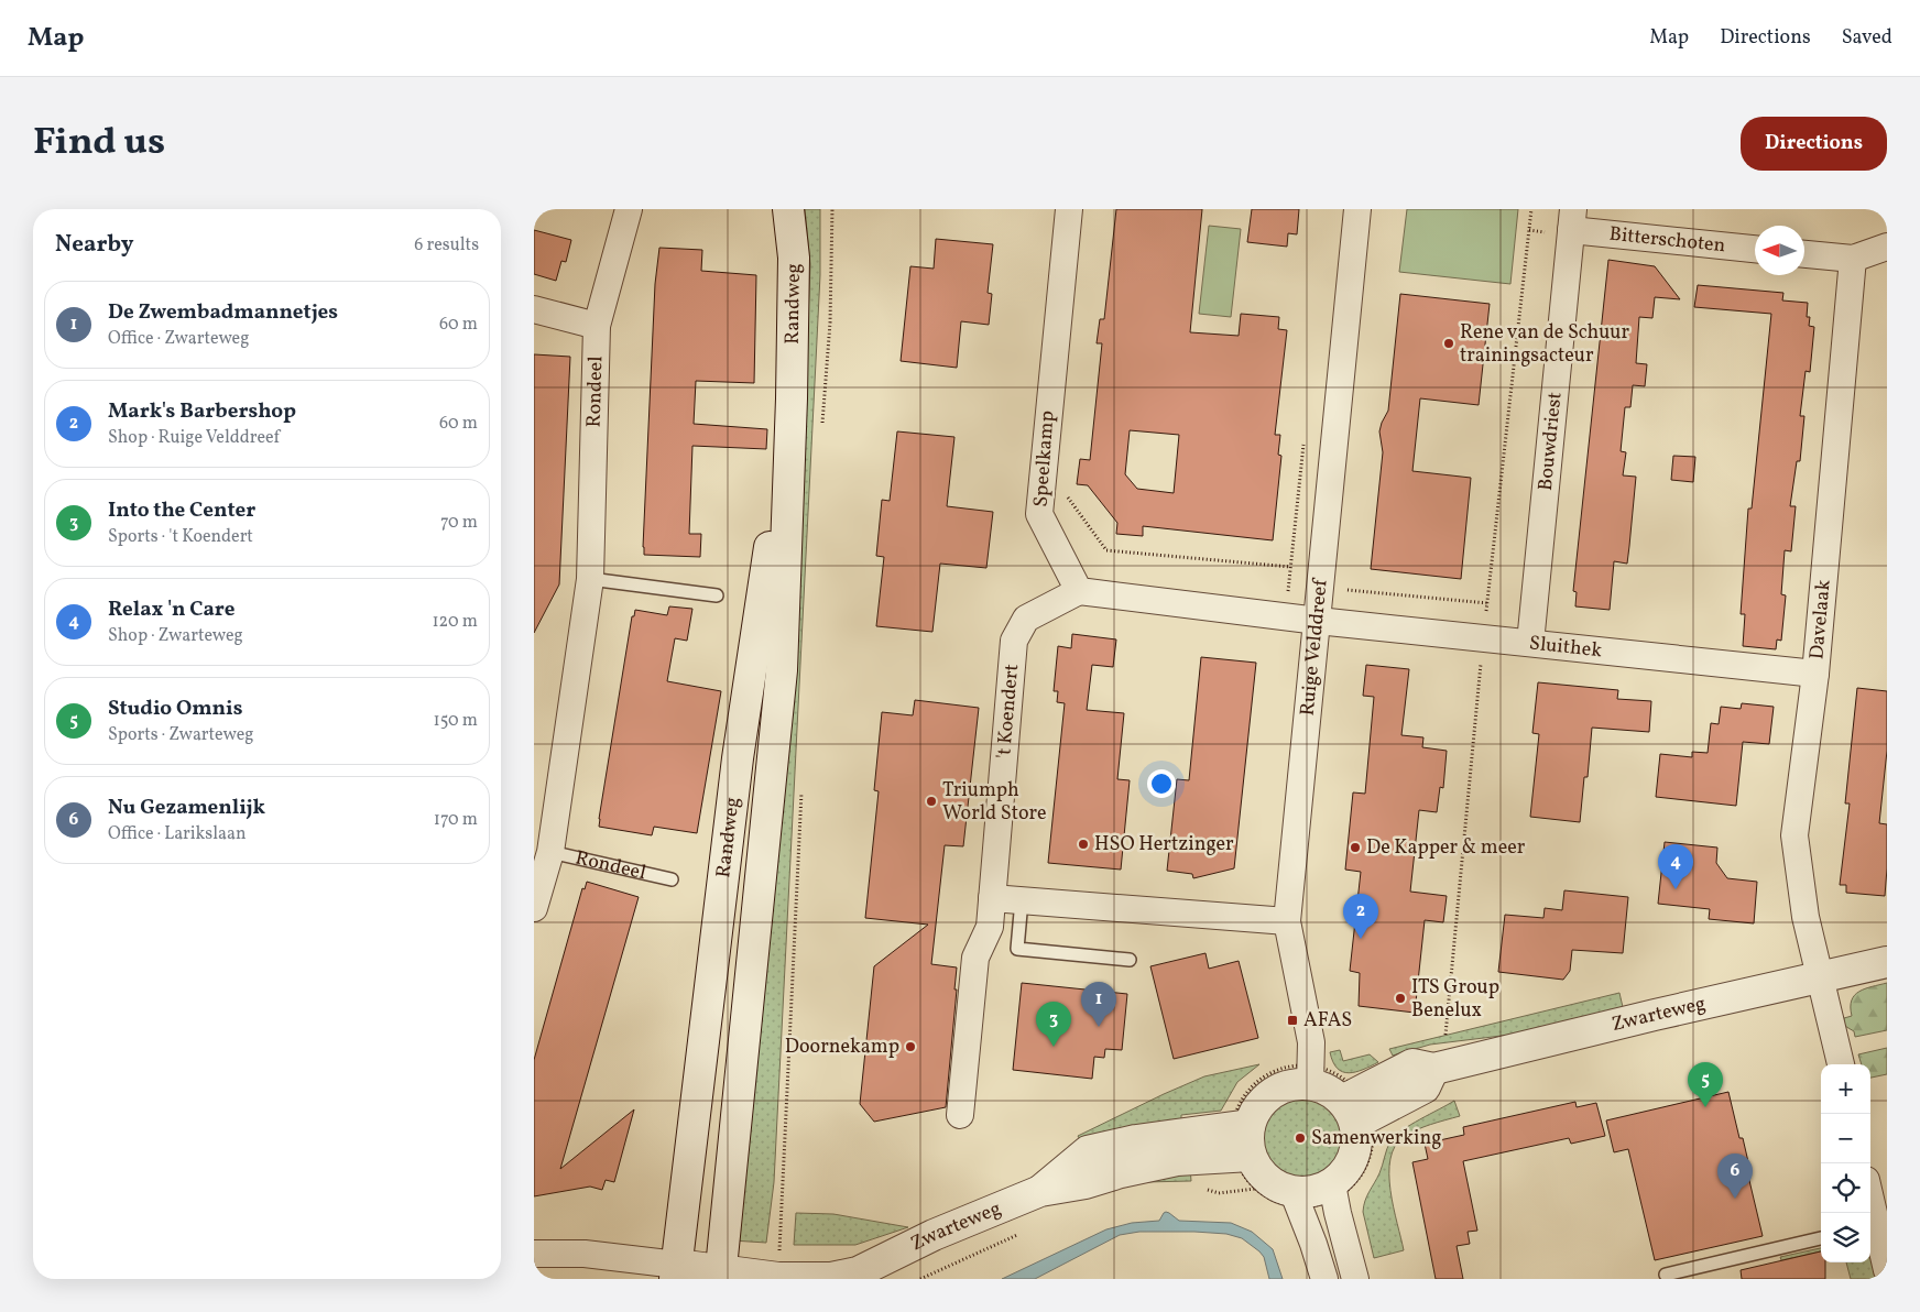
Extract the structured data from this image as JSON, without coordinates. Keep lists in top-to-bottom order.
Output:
{
  "streets": {
    "main road": ["Randweg", "Zwarteweg"],
    "street": [
      "Bitterschoten",
      "Rondeel",
      "Bouwdriest",
      "Speelkamp",
      "Davelaak",
      "Sluithek",
      "Ruige Velddreef",
      "'t Koendert"
    ]
  },
  "crossings": [
    ["Bitterschoten", "Bouwdriest"],
    ["Randweg", "Zwarteweg"],
    ["Bouwdriest", "Sluithek"],
    ["Speelkamp", "'t Koendert"],
    ["Davelaak", "Sluithek"],
    ["Davelaak", "Zwarteweg"],
    ["Sluithek", "Ruige Velddreef"],
    ["Ruige Velddreef", "Zwarteweg"]
  ],
  "places": {
    "other": [
      "Rene van de Schuur trainingsacteur",
      "Triumph World Store",
      "HSO Hertzinger",
      "De Kapper & meer",
      "ITS Group Benelux",
      "Doornekamp",
      "Samenwerking"
    ],
    "transit": ["AFAS"]
  },
  "north": "left",
  "page": {
    "header": "Map",
    "nav": ["Map", "Directions", "Saved"],
    "title": "Find us",
    "buttons": "Directions",
    "heading": ["Nearby", "6 results"],
    "list": [
      {
        "mark": "1",
        "name": "De Zwembadmannetjes",
        "note": "Office · Zwarteweg",
        "value": "60 m"
      },
      {
        "mark": "2",
        "name": "Mark's Barbershop",
        "note": "Shop · Ruige Velddreef",
        "value": "60 m"
      },
      {
        "mark": "3",
        "name": "Into the Center",
        "note": "Sports · 't Koendert",
        "value": "70 m"
      },
      {
        "mark": "4",
        "name": "Relax 'n Care",
        "note": "Shop · Zwarteweg",
        "value": "120 m"
      },
      {
        "mark": "5",
        "name": "Studio Omnis",
        "note": "Sports · Zwarteweg",
        "value": "150 m"
      },
      {
        "mark": "6",
        "name": "Nu Gezamenlijk",
        "note": "Office · Larikslaan",
        "value": "170 m"
      }
    ],
    "pins": [
      "4",
      "2",
      "1",
      "3",
      "5",
      "6"
    ],
    "map_buttons": ["+", "−"]
  }
}
